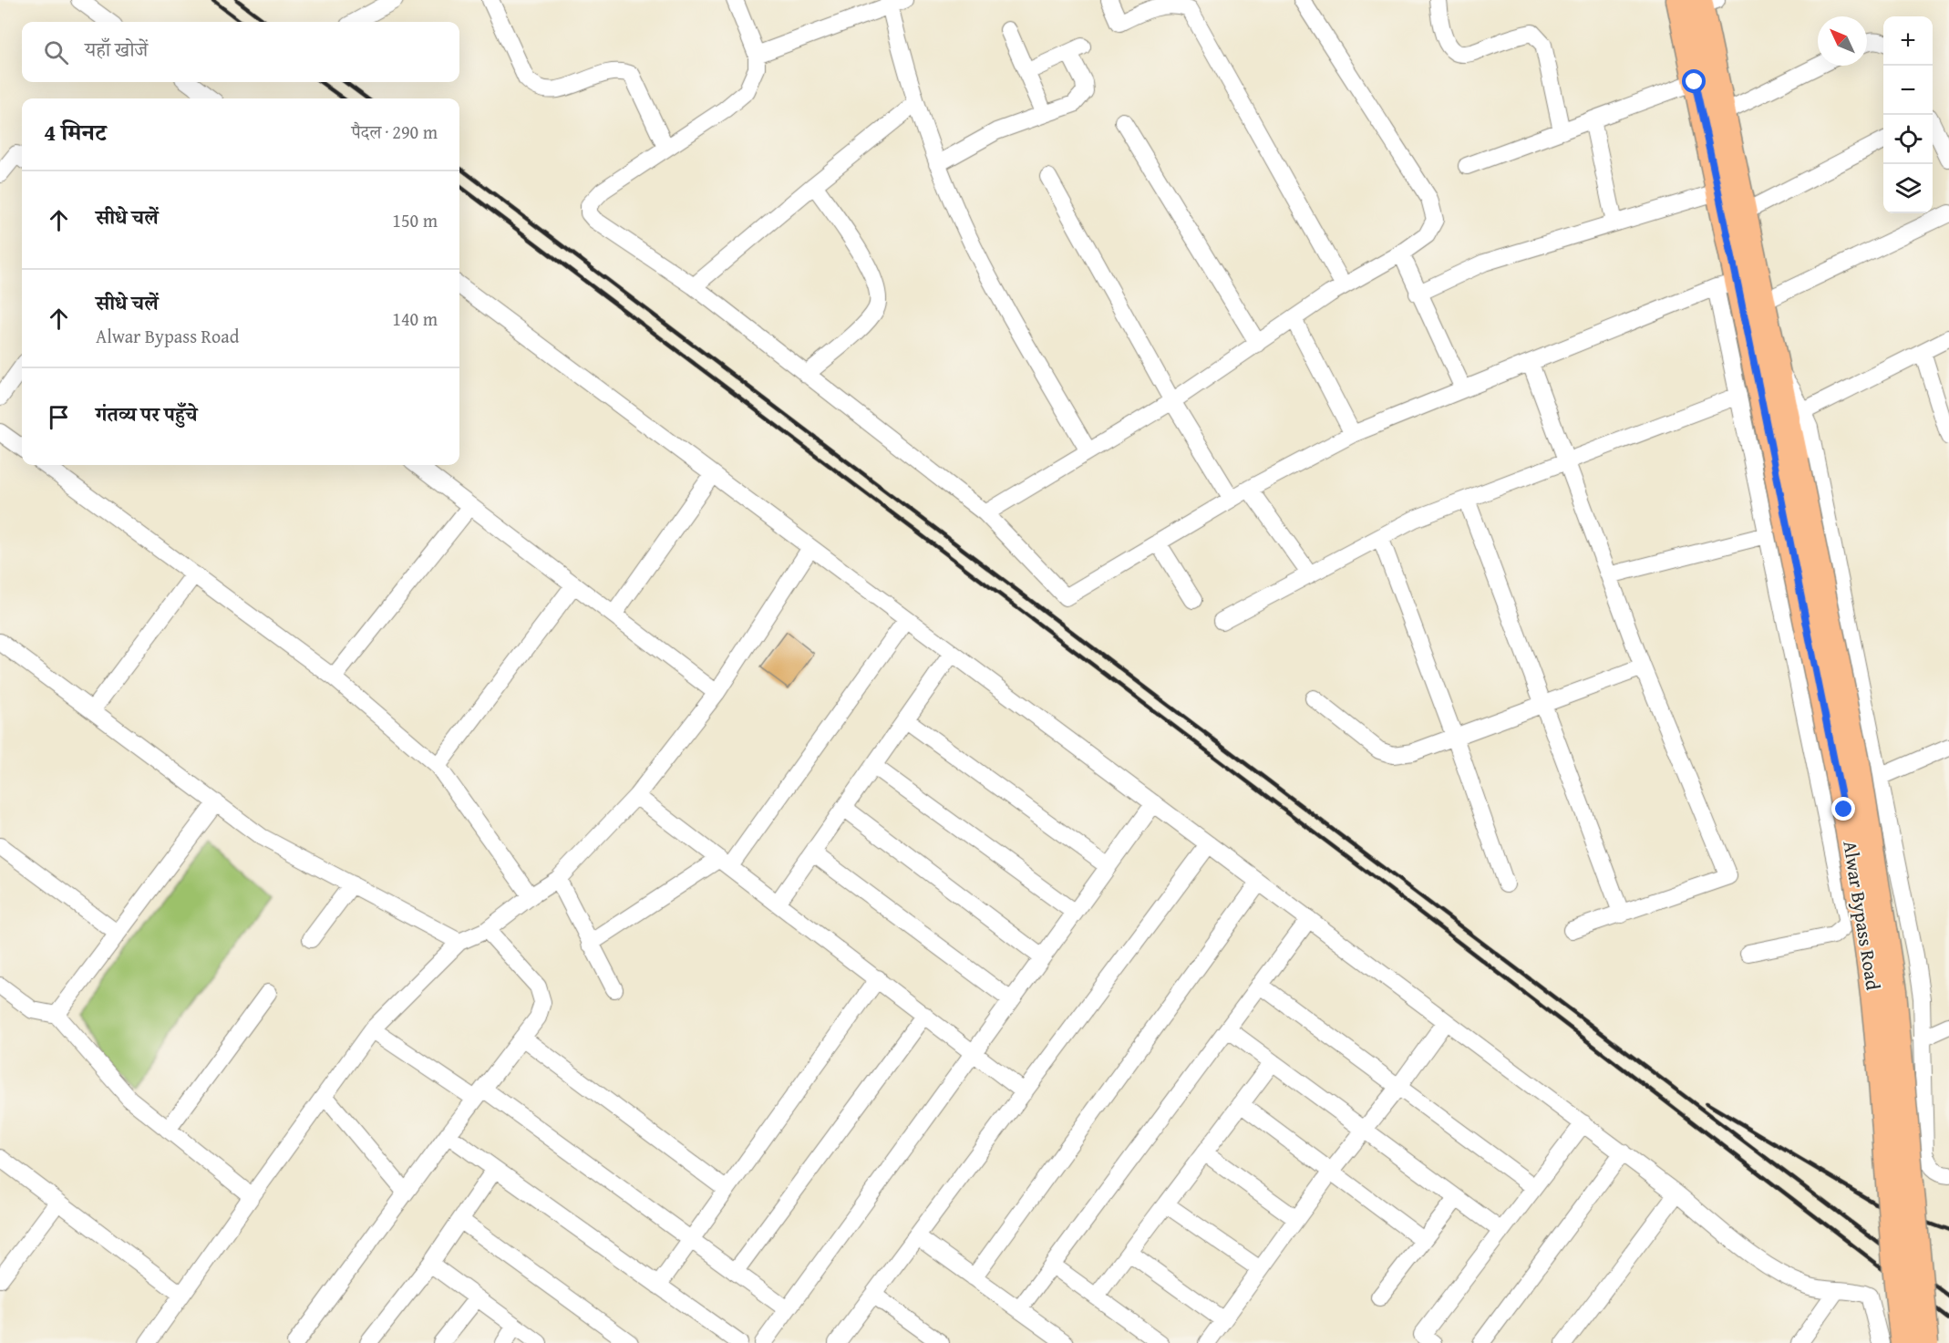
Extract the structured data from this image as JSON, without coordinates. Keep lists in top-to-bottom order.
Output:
{
  "streets": {
    "main road": ["Alwar Bypass Road"]
  },
  "north": "top left",
  "page": {
    "map_buttons": ["+", "−"],
    "search": "यहाँ खोजें",
    "heading": ["4 मिनट", "पैदल · 290 m"],
    "list": [
      ["सीधे चलें", "150 m"],
      ["सीधे चलें", "Alwar Bypass Road", "140 m"],
      "गंतव्य पर पहुँचे"
    ]
  }
}
